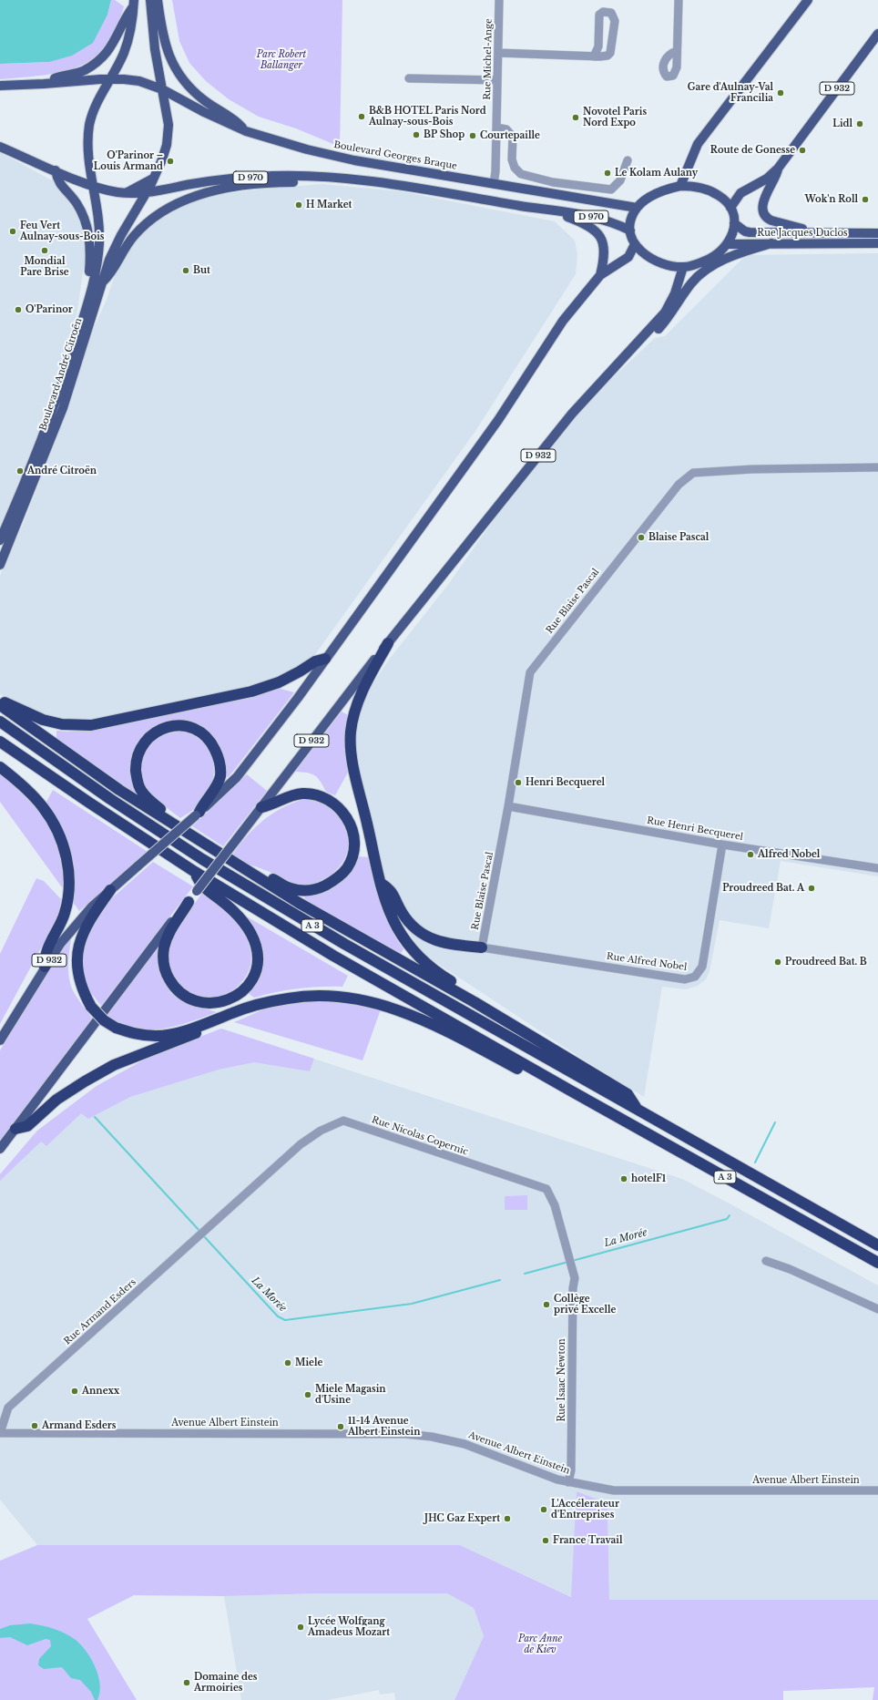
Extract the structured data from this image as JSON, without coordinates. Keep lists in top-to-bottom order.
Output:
{
  "streets": {
    "highway": ["A 3"],
    "main road": [
      "D 932",
      "Boulevard Georges Braque",
      "D 970",
      "Rue Jacques Duclos",
      "Boulevard André Citroën"
    ],
    "street": [
      "Rue Michel-Ange",
      "Rue Blaise Pascal",
      "Rue Henri Becquerel",
      "Rue Alfred Nobel",
      "Rue Nicolas Copernic",
      "Rue Armand Esders",
      "Rue Isaac Newton",
      "Avenue Albert Einstein"
    ]
  },
  "crossings": [
    ["Rue Michel-Ange", "Boulevard Georges Braque"],
    ["D 932", "Boulevard Georges Braque"],
    ["D 932", "D 970"],
    ["D 932", "Rue Jacques Duclos"],
    ["Boulevard Georges Braque", "D 970"],
    ["Boulevard Georges Braque", "Rue Jacques Duclos"],
    ["Boulevard Georges Braque", "Boulevard André Citroën"],
    ["D 970", "Rue Jacques Duclos"],
    ["D 970", "Boulevard André Citroën"],
    ["Rue Blaise Pascal", "Rue Henri Becquerel"],
    ["Rue Blaise Pascal", "Rue Alfred Nobel"],
    ["Rue Henri Becquerel", "Rue Alfred Nobel"],
    ["Rue Nicolas Copernic", "Rue Armand Esders"],
    ["Rue Nicolas Copernic", "Rue Isaac Newton"],
    ["Rue Armand Esders", "Avenue Albert Einstein"],
    ["Rue Isaac Newton", "Avenue Albert Einstein"]
  ],
  "water": ["La Morée"],
  "parks": ["Parc Robert Ballanger", "Parc Anne de Kiev"],
  "places": [
    "Gare d'Aulnay-Val Francilia",
    "B&B HOTEL Paris Nord Aulnay-sous-Bois",
    "Novotel Paris Nord Expo",
    "Lidl",
    "BP Shop",
    "Courtepaille",
    "Route de Gonesse",
    "O'Parinor – Louis Armand",
    "Le Kolam Aulany",
    "Wok'n Roll",
    "H Market",
    "Feu Vert Aulnay-sous-Bois",
    "Mondial Pare Brise",
    "But",
    "O'Parinor",
    "André Citroën",
    "Blaise Pascal",
    "Henri Becquerel",
    "Alfred Nobel",
    "Proudreed Bat. A",
    "Proudreed Bat. B",
    "hotelF1",
    "Collège privé Excelle",
    "Miele",
    "Annexx",
    "Miele Magasin d'Usine",
    "Armand Esders",
    "11-14 Avenue Albert Einstein",
    "L'Accélerateur d'Entreprises",
    "JHC Gaz Expert",
    "France Travail",
    "Lycée Wolfgang Amadeus Mozart",
    "Domaine des Armoiries"
  ]
}
